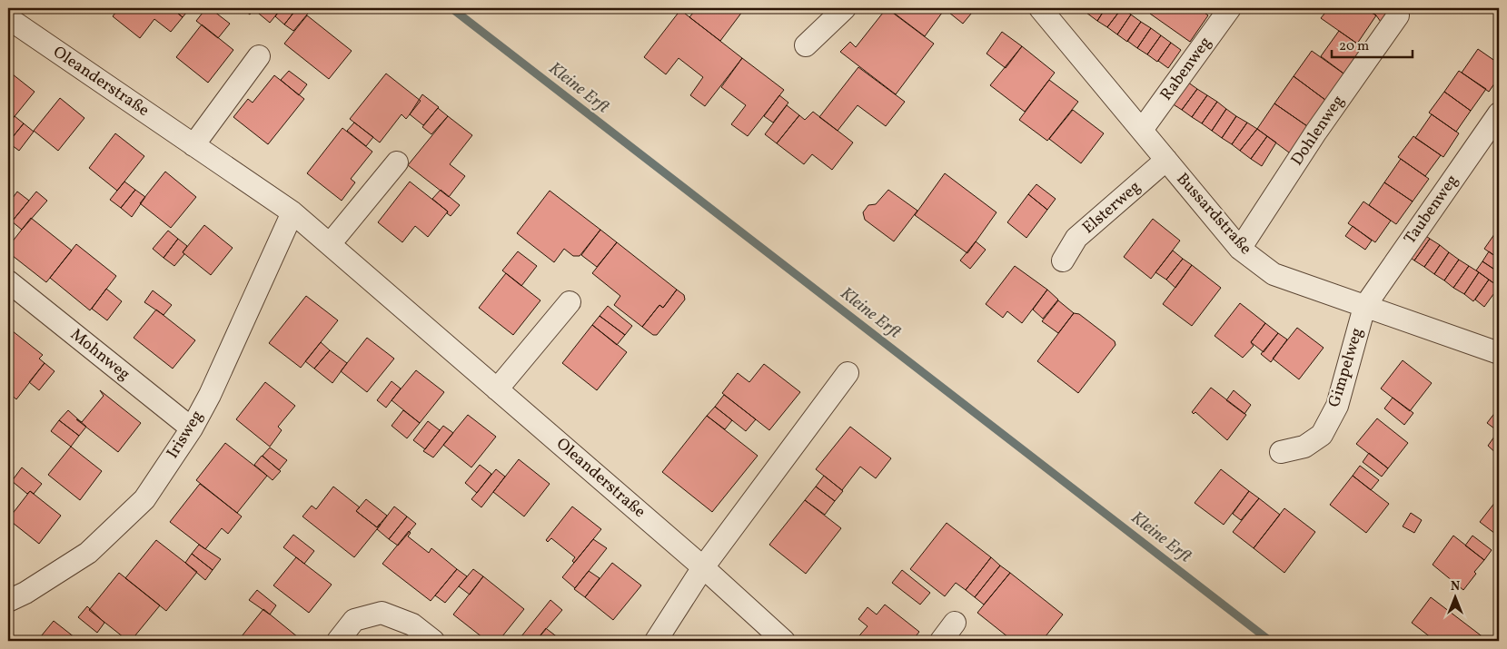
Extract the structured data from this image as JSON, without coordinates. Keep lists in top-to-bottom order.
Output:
{
  "streets": {
    "street": [
      "Rabenweg",
      "Oleanderstraße",
      "Dohlenweg",
      "Elsterweg",
      "Taubenweg",
      "Bussardstraße",
      "Mohnweg",
      "Gimpelweg",
      "Irisweg"
    ]
  },
  "crossings": [
    ["Rabenweg", "Bussardstraße"],
    ["Oleanderstraße", "Irisweg"],
    ["Dohlenweg", "Bussardstraße"],
    ["Elsterweg", "Bussardstraße"],
    ["Taubenweg", "Bussardstraße"],
    ["Taubenweg", "Gimpelweg"],
    ["Bussardstraße", "Gimpelweg"],
    ["Mohnweg", "Irisweg"]
  ],
  "water": ["Kleine Erft"],
  "scale_bar": "20 m",
  "north": "top"
}
